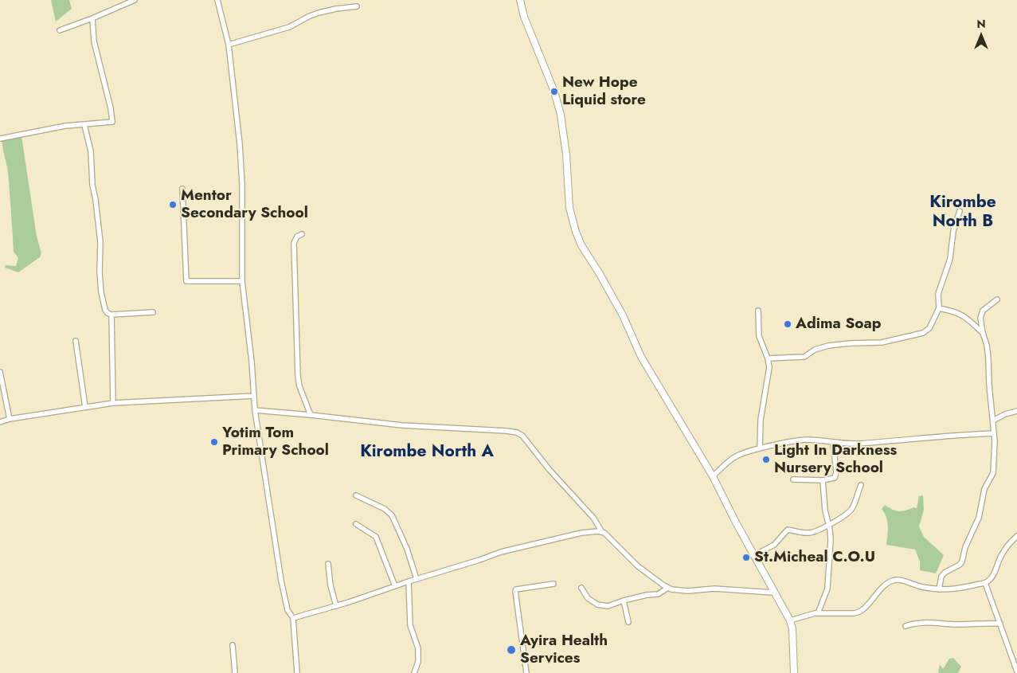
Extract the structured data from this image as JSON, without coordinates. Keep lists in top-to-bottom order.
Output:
{
  "districts": ["Kirombe North B", "Kirombe North A"],
  "places": [
    "New Hope Liquid store",
    "Mentor Secondary School",
    "Adima Soap",
    "Yotim Tom Primary School",
    "Light In Darkness Nursery School",
    "St.Micheal C.O.U",
    "Ayira Health Services"
  ],
  "north": "top"
}
